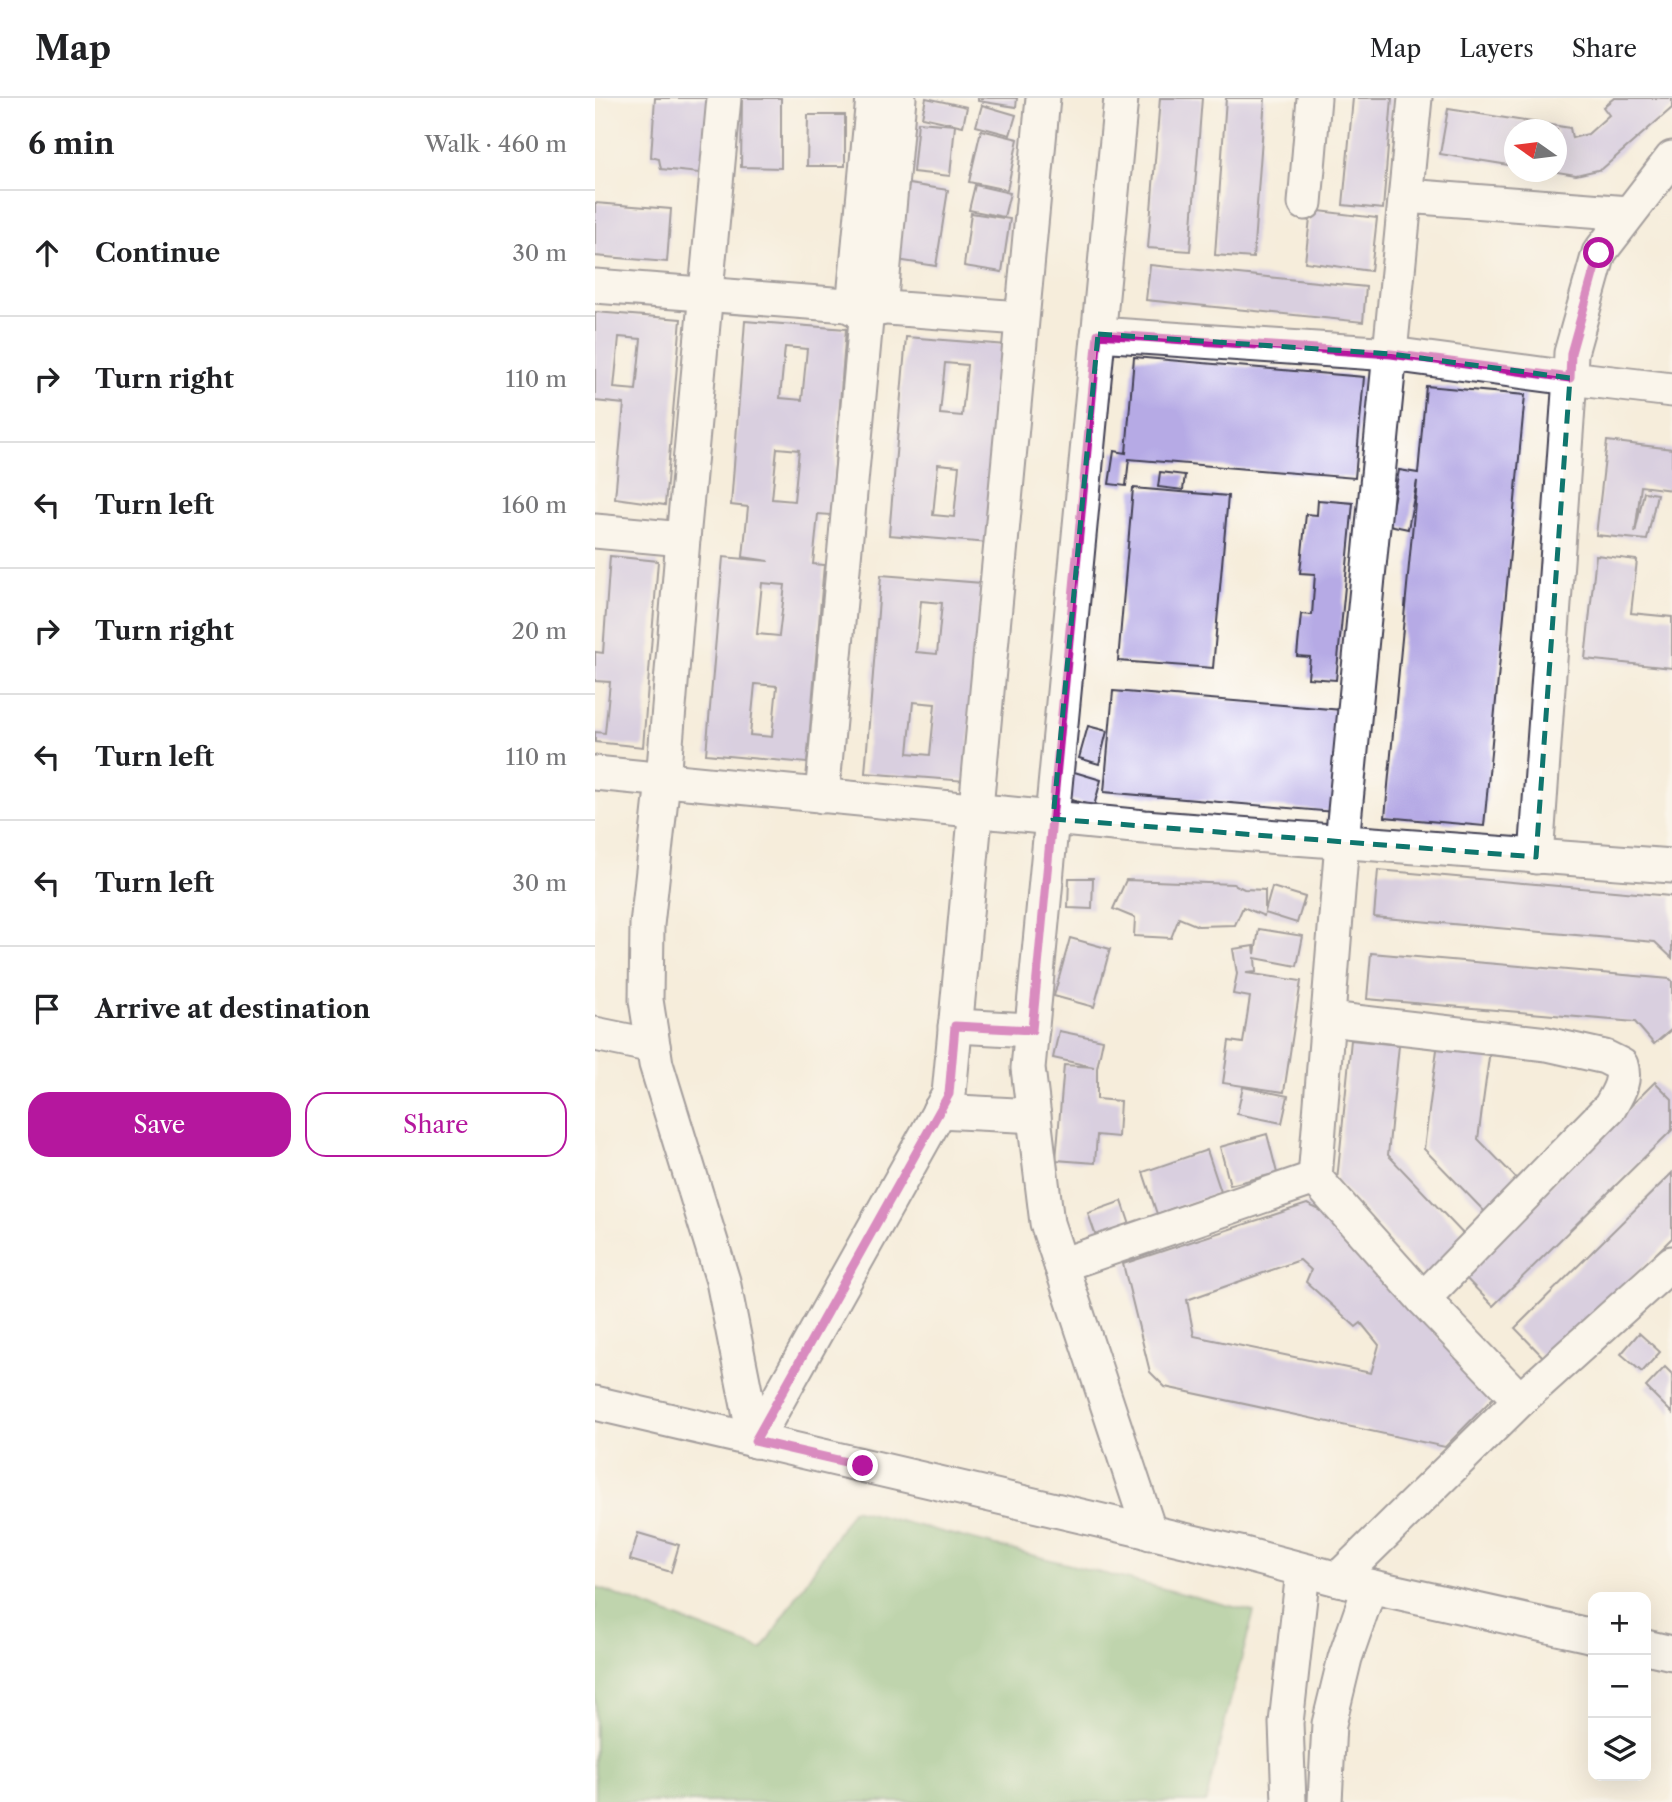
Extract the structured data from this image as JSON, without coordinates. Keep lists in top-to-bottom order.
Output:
{
  "north": "left",
  "page": {
    "header": "Map",
    "nav": ["Map", "Layers", "Share"],
    "heading": ["6 min", "Walk · 460 m"],
    "list": [
      ["Continue", "30 m"],
      ["Turn right", "110 m"],
      ["Turn left", "160 m"],
      ["Turn right", "20 m"],
      ["Turn left", "110 m"],
      ["Turn left", "30 m"],
      "Arrive at destination"
    ],
    "buttons": ["Save", "Share"],
    "map_buttons": ["+", "−"]
  }
}
